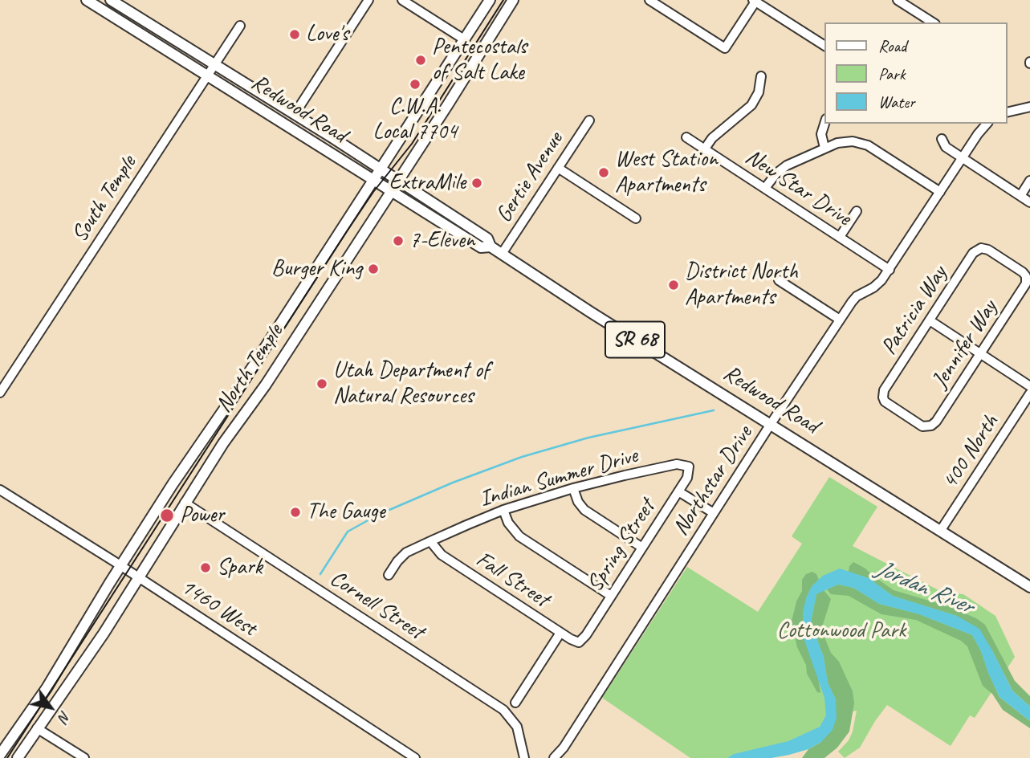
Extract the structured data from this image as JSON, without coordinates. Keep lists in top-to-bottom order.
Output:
{
  "streets": {
    "main road": ["Redwood Road", "SR 68", "North Temple"],
    "street": [
      "Gertie Avenue",
      "New Star Drive",
      "South Temple",
      "Patricia Way",
      "Jennifer Way",
      "400 North",
      "Indian Summer Drive",
      "Northstar Drive",
      "Spring Street",
      "Fall Street",
      "Cornell Street",
      "1460 West"
    ]
  },
  "crossings": [
    ["Redwood Road", "Gertie Avenue"],
    ["Redwood Road", "South Temple"],
    ["Redwood Road", "North Temple"],
    ["Redwood Road", "400 North"],
    ["Redwood Road", "Northstar Drive"],
    ["New Star Drive", "Northstar Drive"],
    ["Patricia Way", "Jennifer Way"],
    ["North Temple", "Cornell Street"],
    ["North Temple", "1460 West"],
    ["Indian Summer Drive", "Spring Street"],
    ["Indian Summer Drive", "Fall Street"],
    ["Spring Street", "Fall Street"]
  ],
  "water": ["Jordan River"],
  "parks": ["Cottonwood Park"],
  "places": [
    "Love's",
    "Pentecostals of Salt Lake",
    "C.W.A. Local 7704",
    "West Station Apartments",
    "ExtraMile",
    "7-Eleven",
    "Burger King",
    "District North Apartments",
    "Utah Department of Natural Resources",
    "The Gauge",
    "Power",
    "Spark"
  ],
  "legend": ["Road", "Park", "Water"],
  "north": "bottom right"
}
